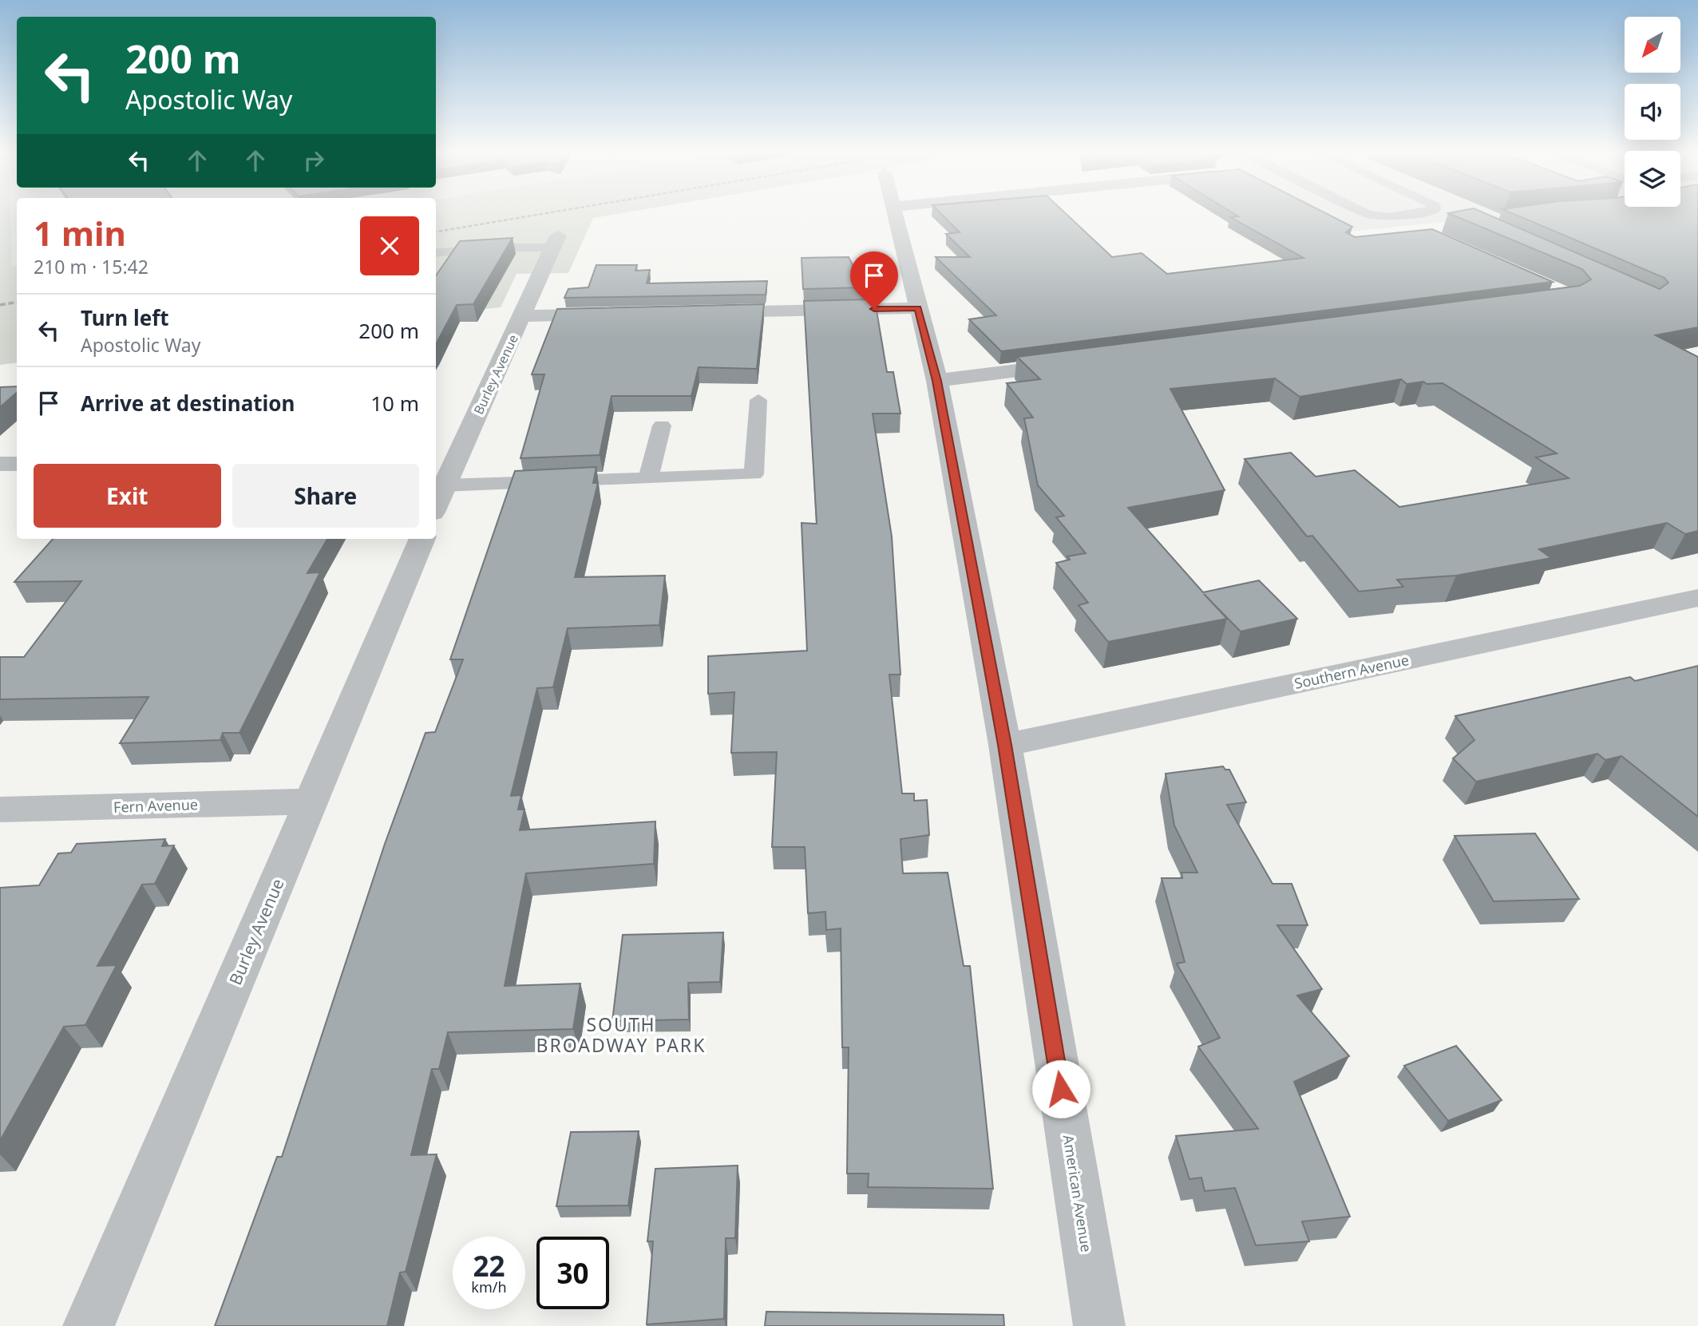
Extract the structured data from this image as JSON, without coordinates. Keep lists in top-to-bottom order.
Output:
{
  "streets": {
    "street": [
      "Burley Avenue",
      "Southern Avenue",
      "Fern Avenue",
      "American Avenue"
    ]
  },
  "crossings": [
    ["Burley Avenue", "Fern Avenue"],
    ["Southern Avenue", "American Avenue"]
  ],
  "districts": ["SOUTH BROADWAY PARK"],
  "north": "bottom left",
  "page": {
    "turn": ["200 m", "Apostolic Way"],
    "heading": ["1 min", "210 m · 15:42"],
    "list": [
      {
        "name": "Turn left",
        "note": "Apostolic Way",
        "value": "200 m"
      },
      {
        "name": "Arrive at destination",
        "value": "10 m"
      }
    ],
    "buttons": ["Exit", "Share"],
    "speed": "22 km/h",
    "limit": "30"
  }
}
